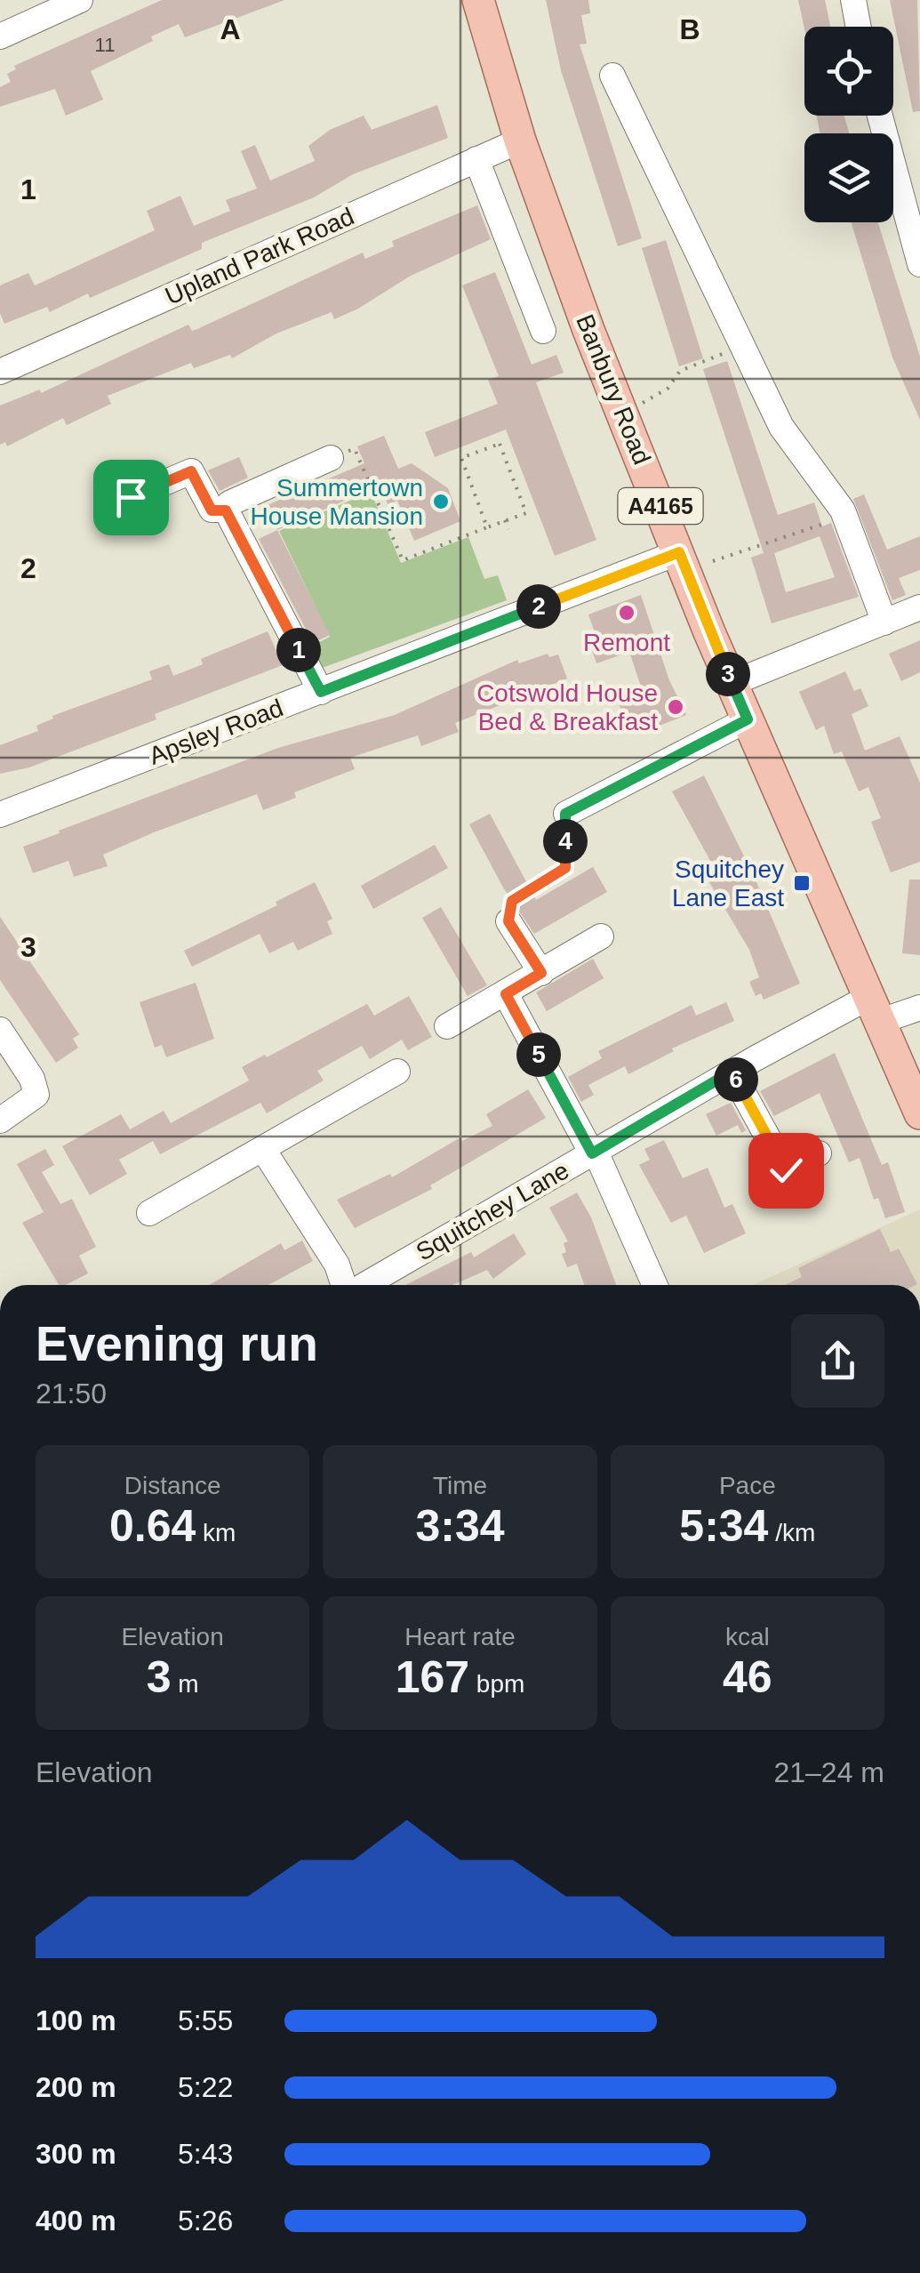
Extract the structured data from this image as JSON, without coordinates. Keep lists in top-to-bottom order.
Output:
{
  "streets": {
    "main road": ["Banbury Road", "A4165"],
    "street": ["Upland Park Road", "Apsley Road", "Squitchey Lane"]
  },
  "crossings": [
    ["Upland Park Road", "Banbury Road"],
    ["Banbury Road", "Apsley Road"],
    ["Banbury Road", "Squitchey Lane"]
  ],
  "places": {
    "other": ["Summertown House Mansion", "Remont", "Cotswold House Bed & Breakfast"],
    "transit": ["Squitchey Lane East"]
  },
  "house_numbers": ["11"],
  "page": {
    "pins": [
      "2",
      "1",
      "3",
      "4",
      "5",
      "6"
    ],
    "heading": ["Evening run", "21:50"],
    "stats": [
      ["Distance", "0.64 km"],
      ["Time", "3:34"],
      ["Pace", "5:34 /km"],
      ["Elevation", "3 m"],
      ["Heart rate", "167 bpm"],
      ["kcal", "46"]
    ],
    "chart": ["Elevation", "21–24 m"],
    "list": [
      {
        "name": "100 m",
        "note": "5:55"
      },
      {
        "name": "200 m",
        "note": "5:22"
      },
      {
        "name": "300 m",
        "note": "5:43"
      },
      {
        "name": "400 m",
        "note": "5:26"
      }
    ]
  },
  "grid": {
    "columns": ["A", "B"],
    "rows": ["1", "2", "3"]
  }
}
